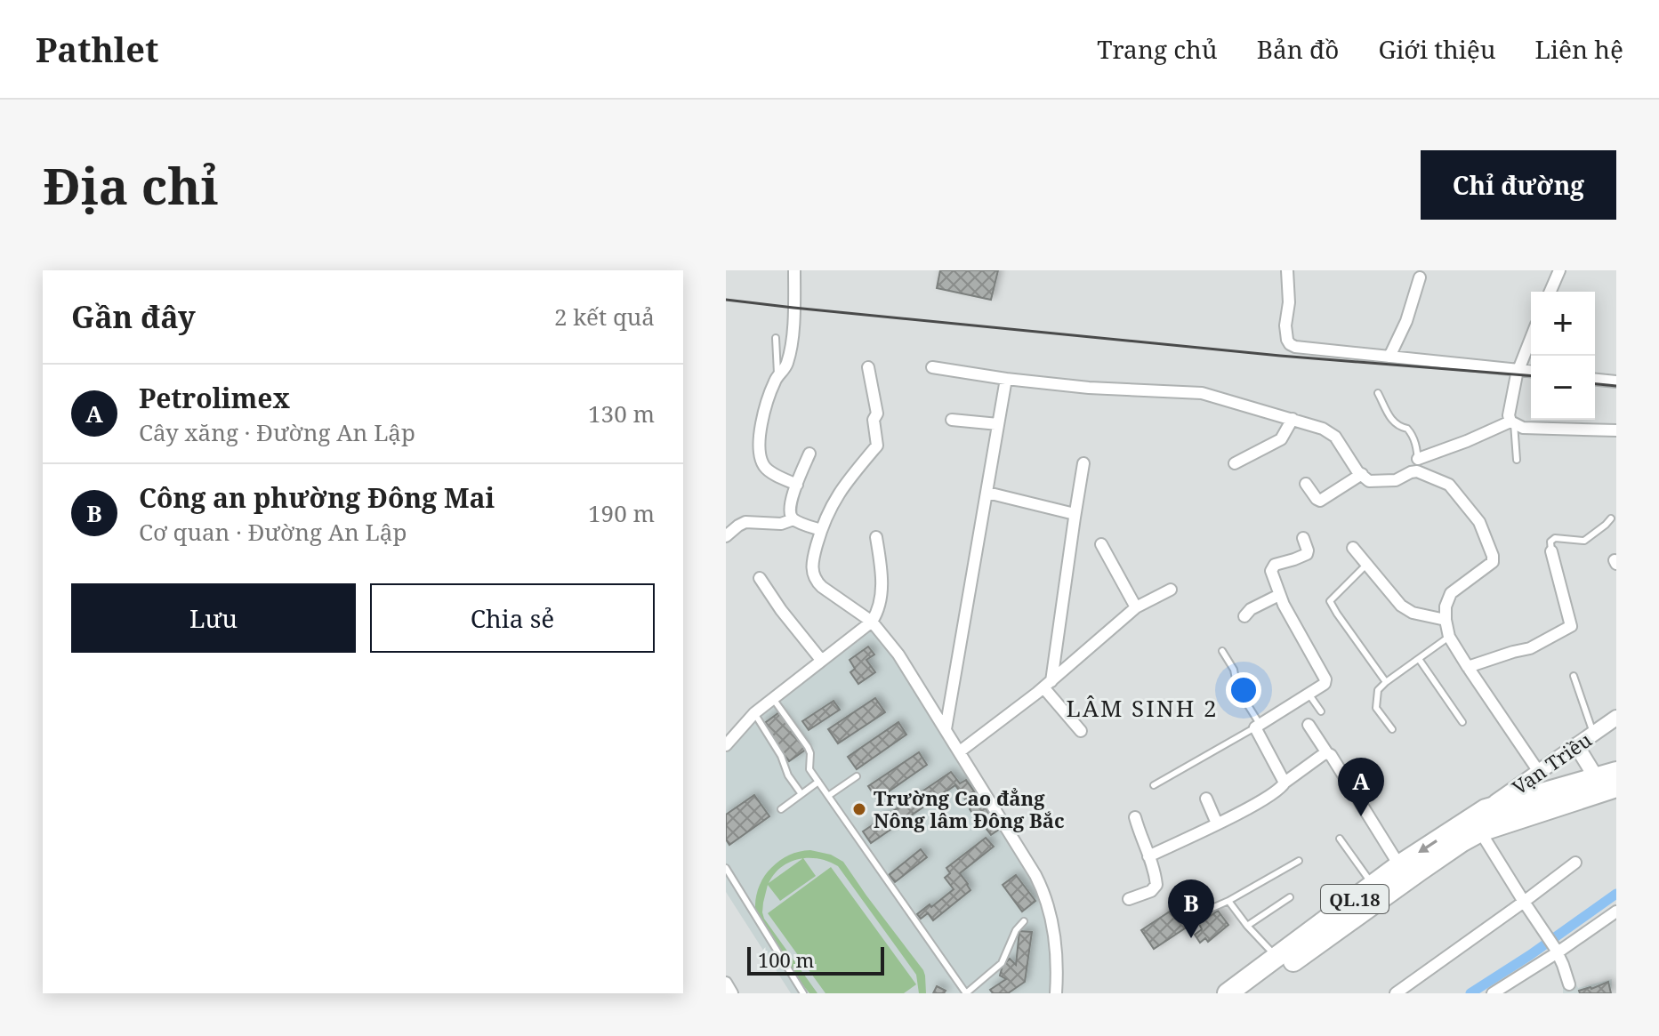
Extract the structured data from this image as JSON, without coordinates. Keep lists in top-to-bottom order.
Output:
{
  "streets": {
    "highway": ["QL.18"],
    "street": ["Vạn Triều"]
  },
  "crossings": [
    ["Vạn Triều", "QL.18"]
  ],
  "districts": ["LÂM SINH 2"],
  "places": ["Trường Cao đẳng Nông lâm Đông Bắc"],
  "scale_bar": "100 m",
  "page": {
    "header": "Pathlet",
    "nav": [
      "Trang chủ",
      "Bản đồ",
      "Giới thiệu",
      "Liên hệ"
    ],
    "buttons": [
      "Chỉ đường",
      ["Lưu", "Chia sẻ"]
    ],
    "title": "Địa chỉ",
    "heading": ["Gần đây", "2 kết quả"],
    "map_buttons": ["+", "−"],
    "list": [
      {
        "mark": "A",
        "name": "Petrolimex",
        "note": "Cây xăng · Đường An Lập",
        "value": "130 m"
      },
      {
        "mark": "B",
        "name": "Công an phường Đông Mai",
        "note": "Cơ quan · Đường An Lập",
        "value": "190 m"
      }
    ],
    "pins": ["A", "B"],
    "scale": "100 m"
  }
}
